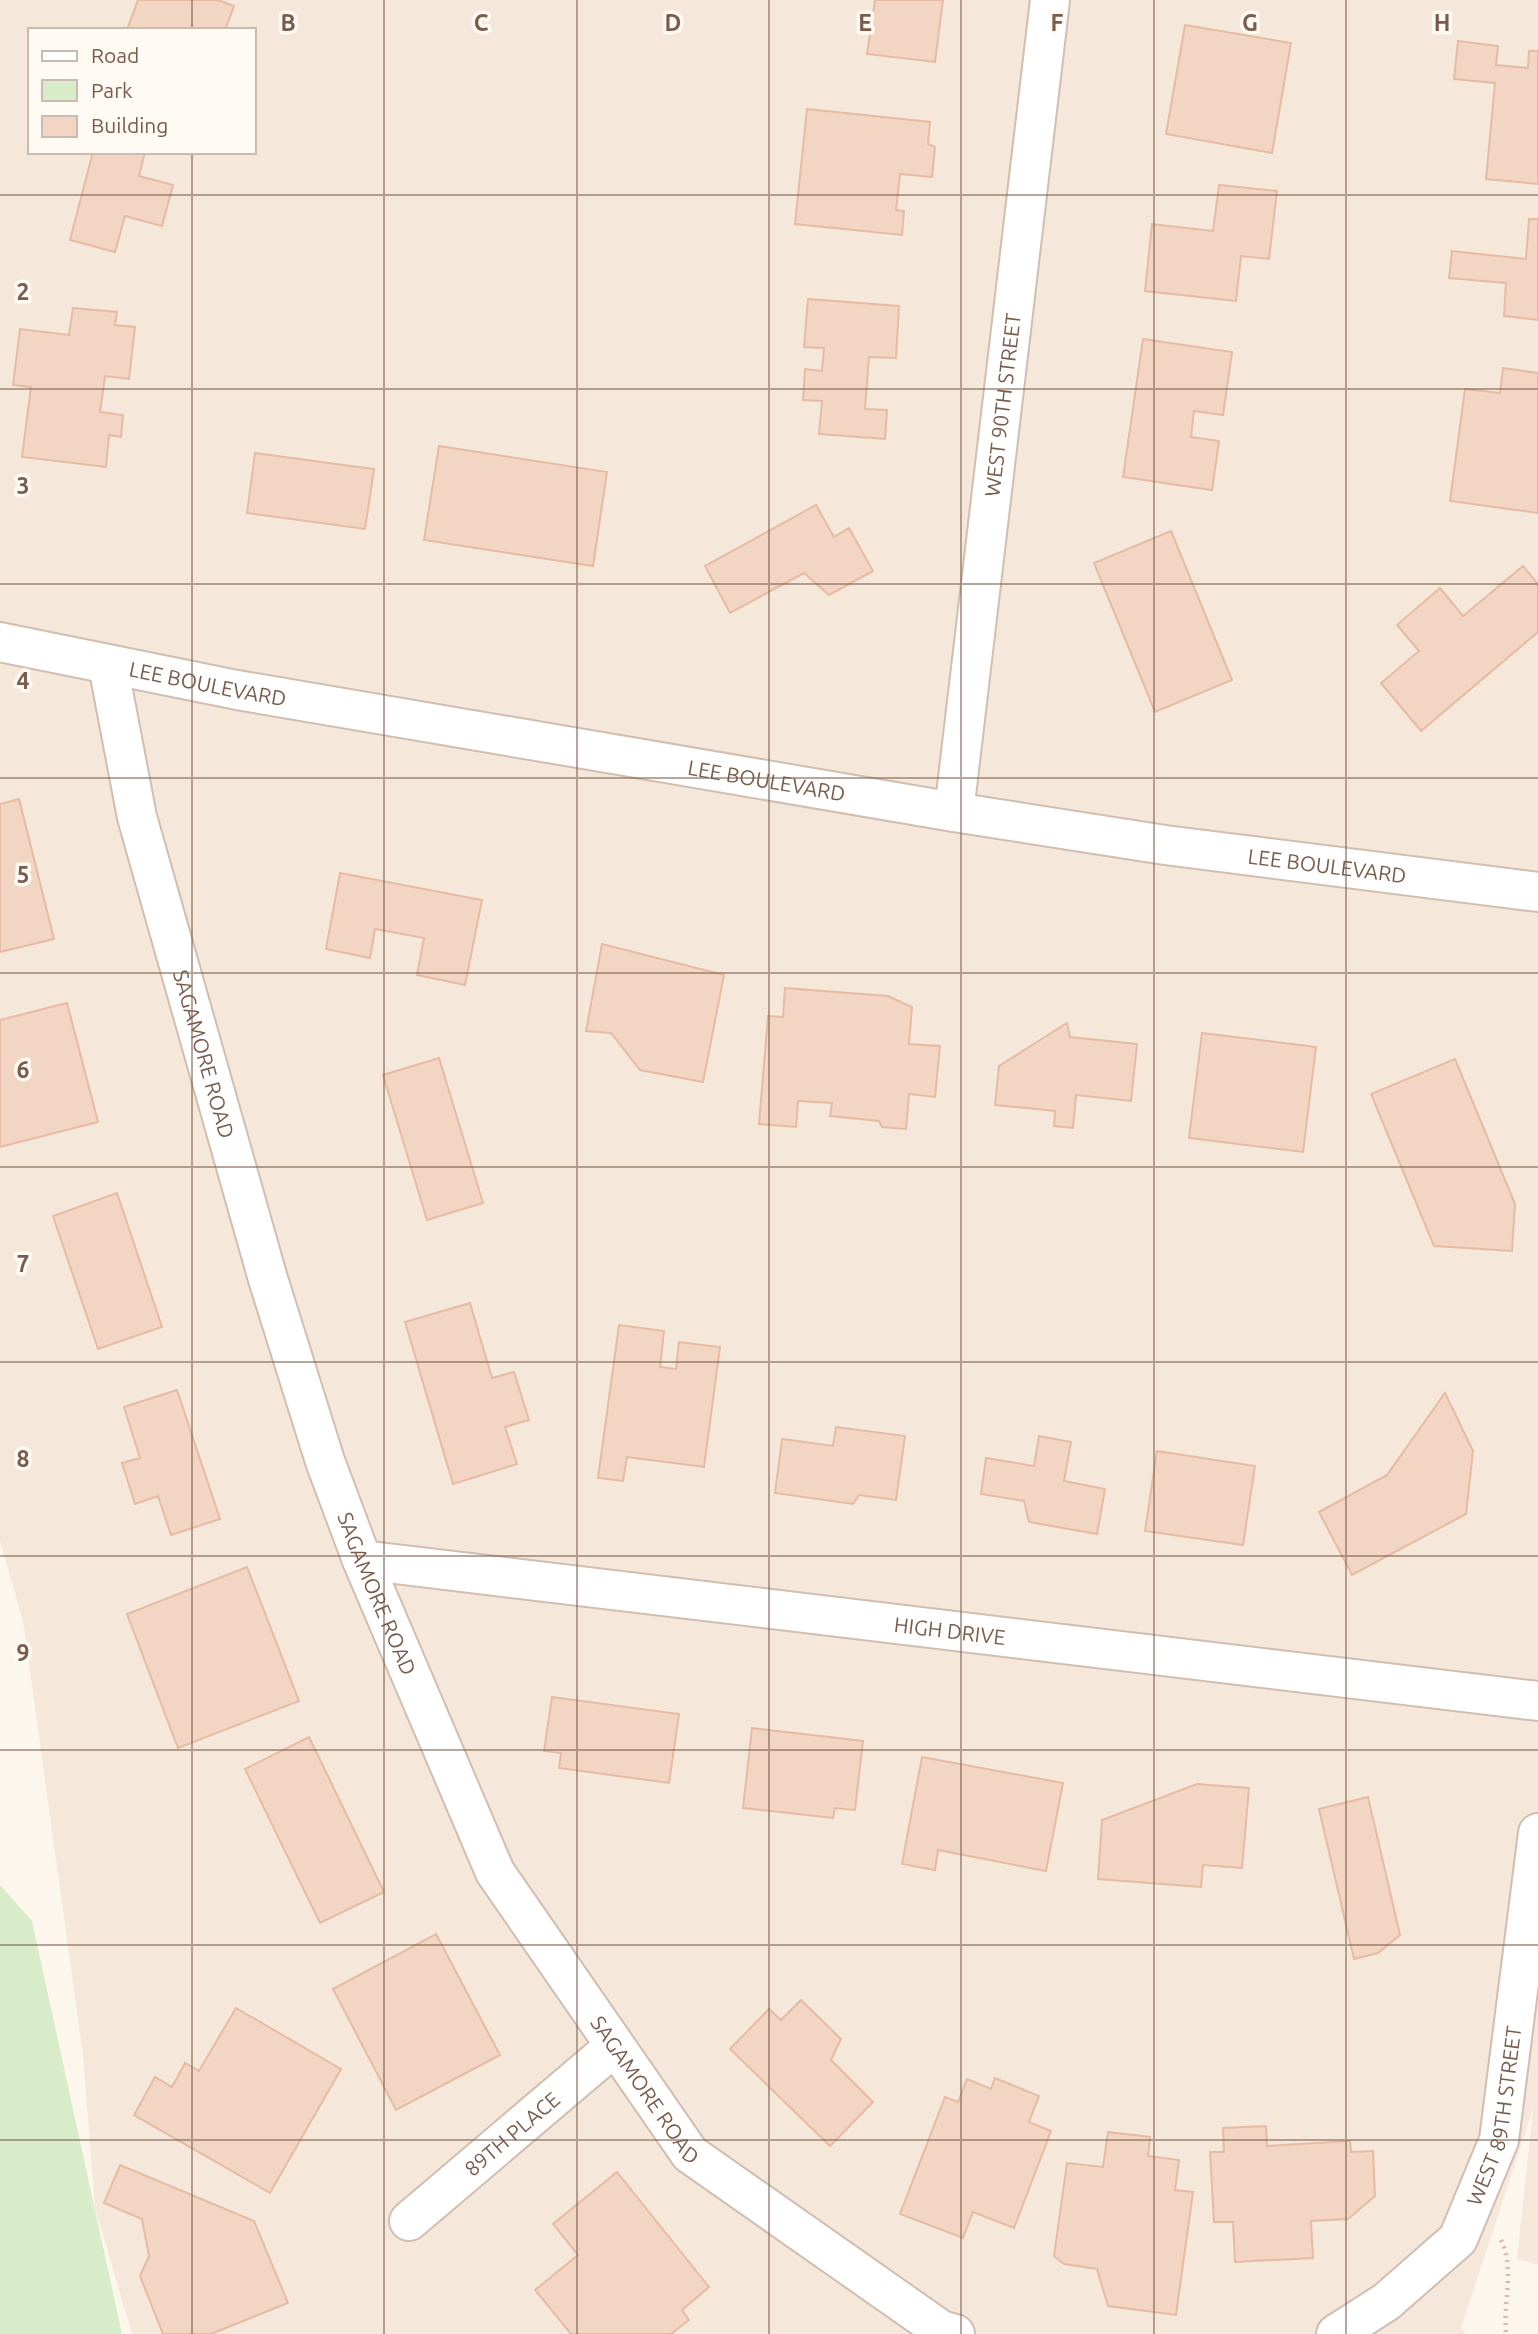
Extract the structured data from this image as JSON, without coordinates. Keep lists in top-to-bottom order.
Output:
{
  "streets": {
    "street": [
      "WEST 90TH STREET",
      "LEE BOULEVARD",
      "SAGAMORE ROAD",
      "HIGH DRIVE",
      "WEST 89TH STREET",
      "89TH PLACE"
    ]
  },
  "crossings": [
    ["WEST 90TH STREET", "LEE BOULEVARD"],
    ["LEE BOULEVARD", "SAGAMORE ROAD"],
    ["SAGAMORE ROAD", "HIGH DRIVE"],
    ["SAGAMORE ROAD", "89TH PLACE"]
  ],
  "legend": ["Road", "Park", "Building"],
  "grid": {
    "columns": [
      "B",
      "C",
      "D",
      "E",
      "F",
      "G",
      "H"
    ],
    "rows": [
      "2",
      "3",
      "4",
      "5",
      "6",
      "7",
      "8",
      "9"
    ]
  }
}
